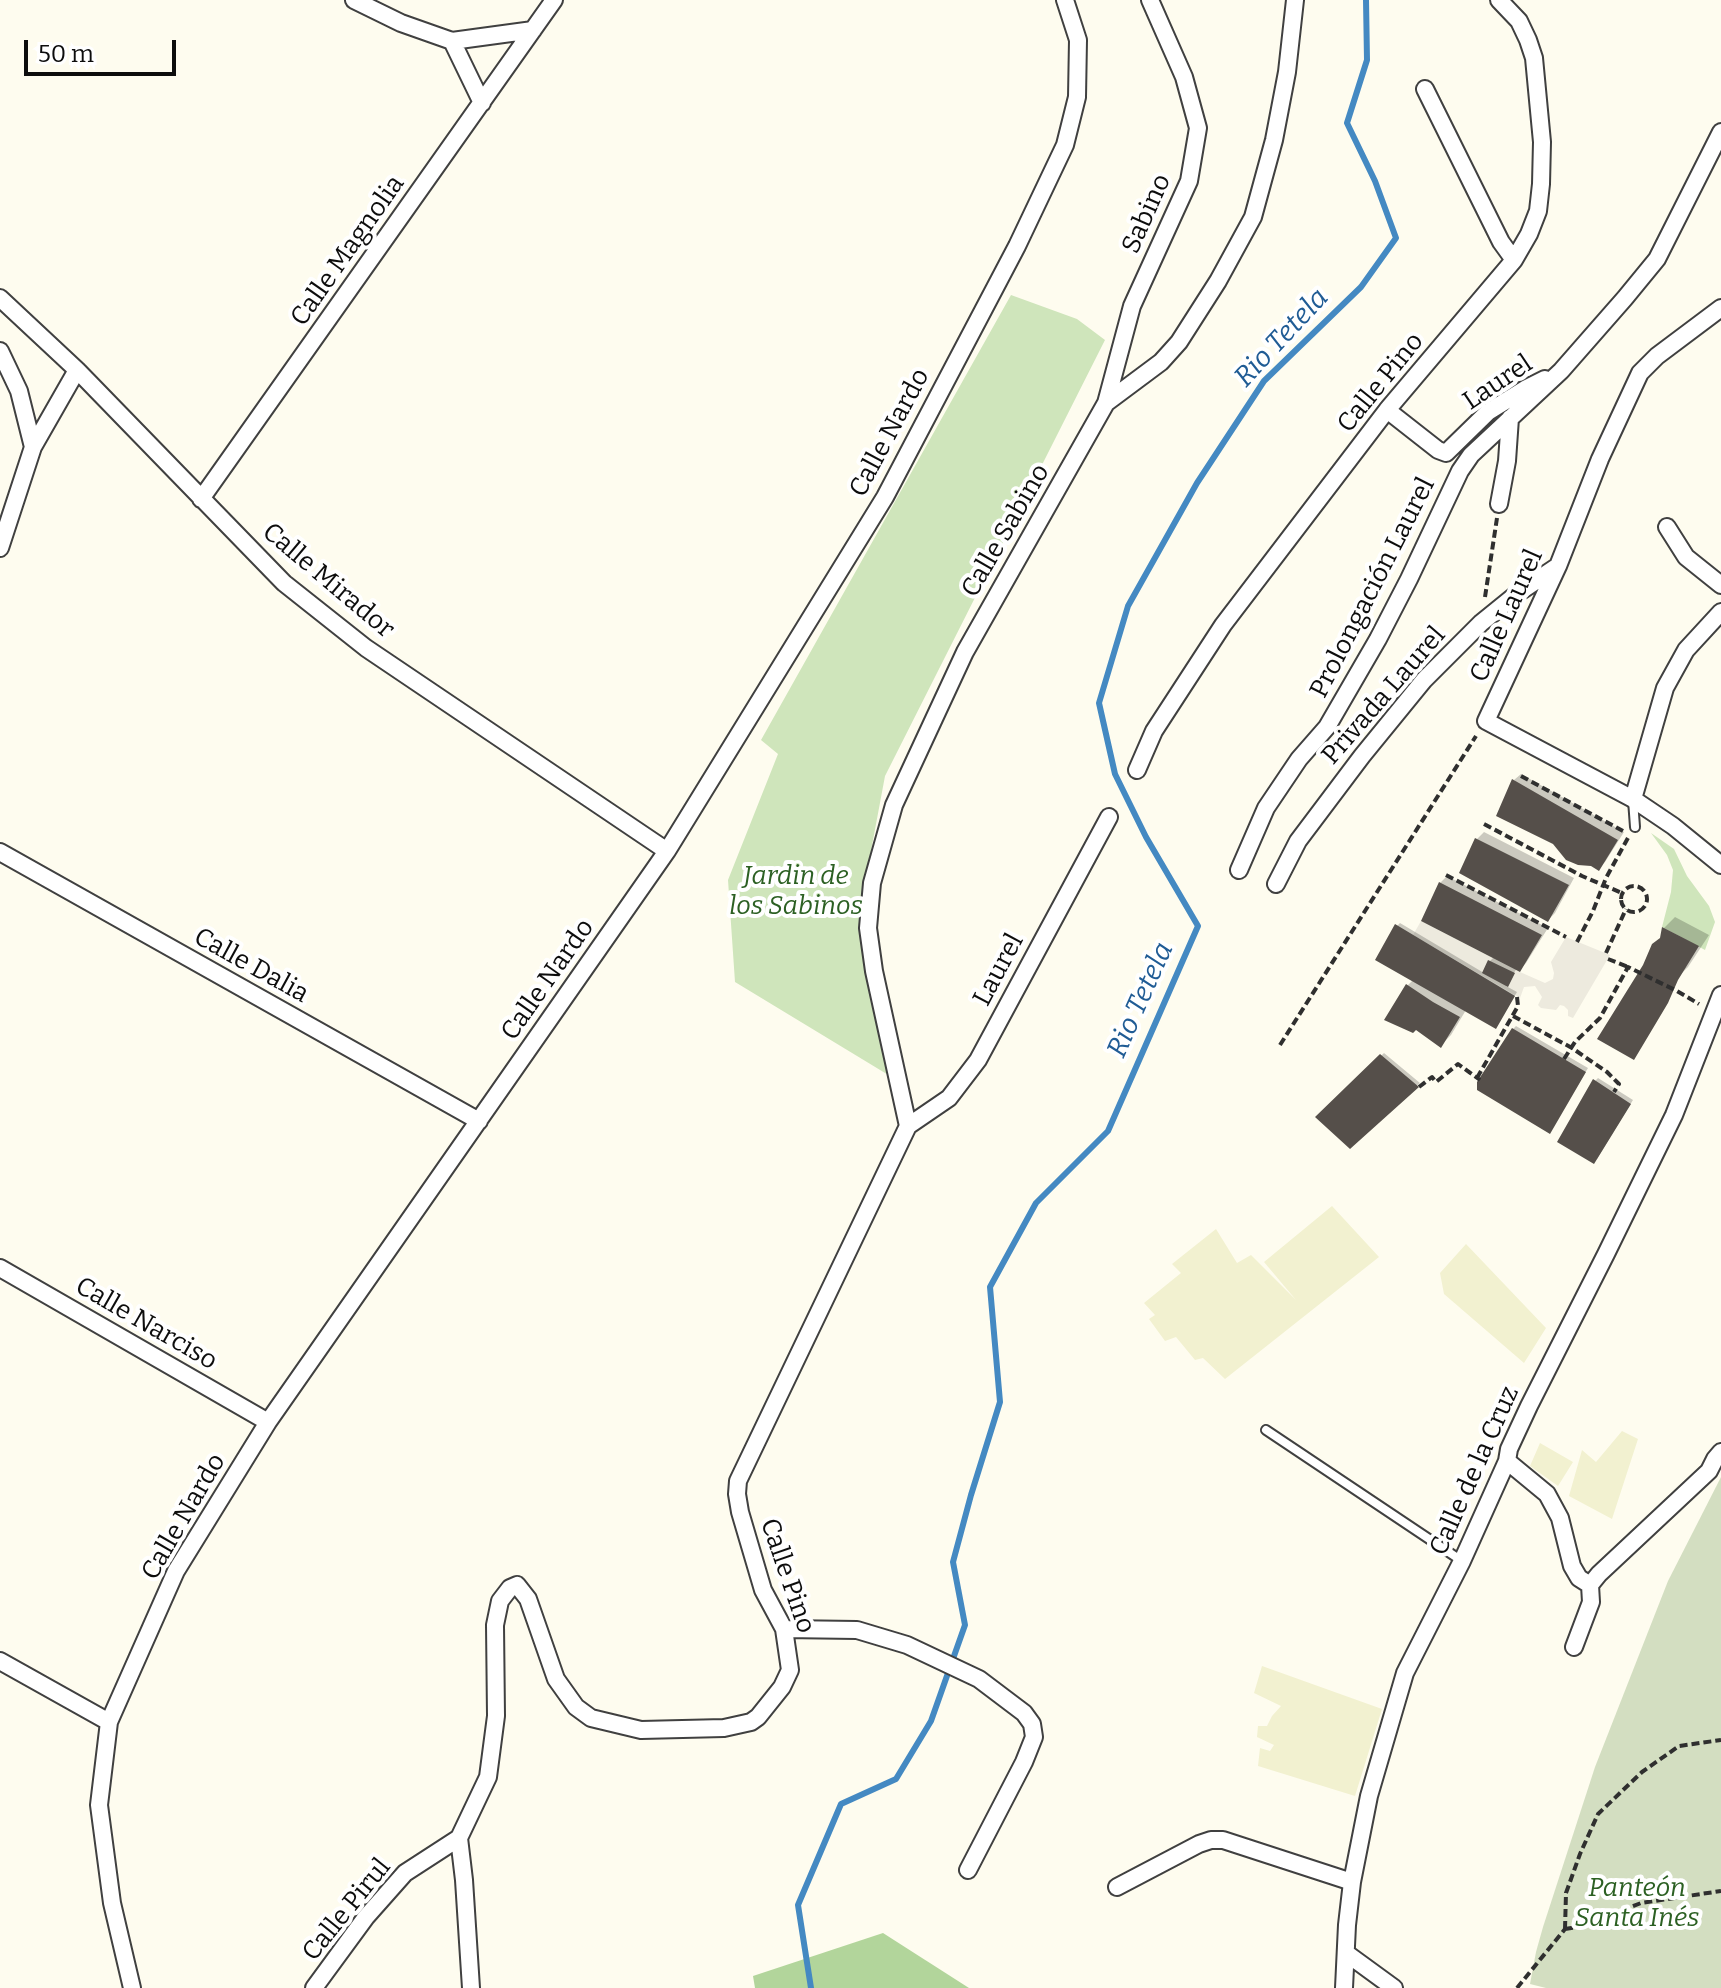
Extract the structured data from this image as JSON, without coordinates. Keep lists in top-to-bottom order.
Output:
{
  "streets": {
    "street": [
      "Sabino",
      "Calle Magnolia",
      "Calle Pino",
      "Laurel",
      "Calle Nardo",
      "Calle Sabino",
      "Calle Mirador",
      "Prolongación Laurel",
      "Calle Laurel",
      "Privada Laurel",
      "Calle Dalia",
      "Calle Narciso",
      "Calle de la Cruz",
      "Calle Pirul"
    ]
  },
  "crossings": [
    ["Sabino", "Calle Sabino"],
    ["Calle Magnolia", "Calle Mirador"],
    ["Calle Pino", "Laurel"],
    ["Calle Pino", "Calle Sabino"],
    ["Calle Pino", "Calle Pirul"],
    ["Laurel", "Calle Sabino"],
    ["Calle Nardo", "Calle Mirador"],
    ["Calle Nardo", "Calle Dalia"],
    ["Calle Nardo", "Calle Narciso"],
    ["Calle Laurel", "Privada Laurel"]
  ],
  "water": ["Rio Tetela"],
  "parks": ["Jardin de los Sabinos", "Panteón Santa Inés"],
  "scale_bar": "50 m"
}
